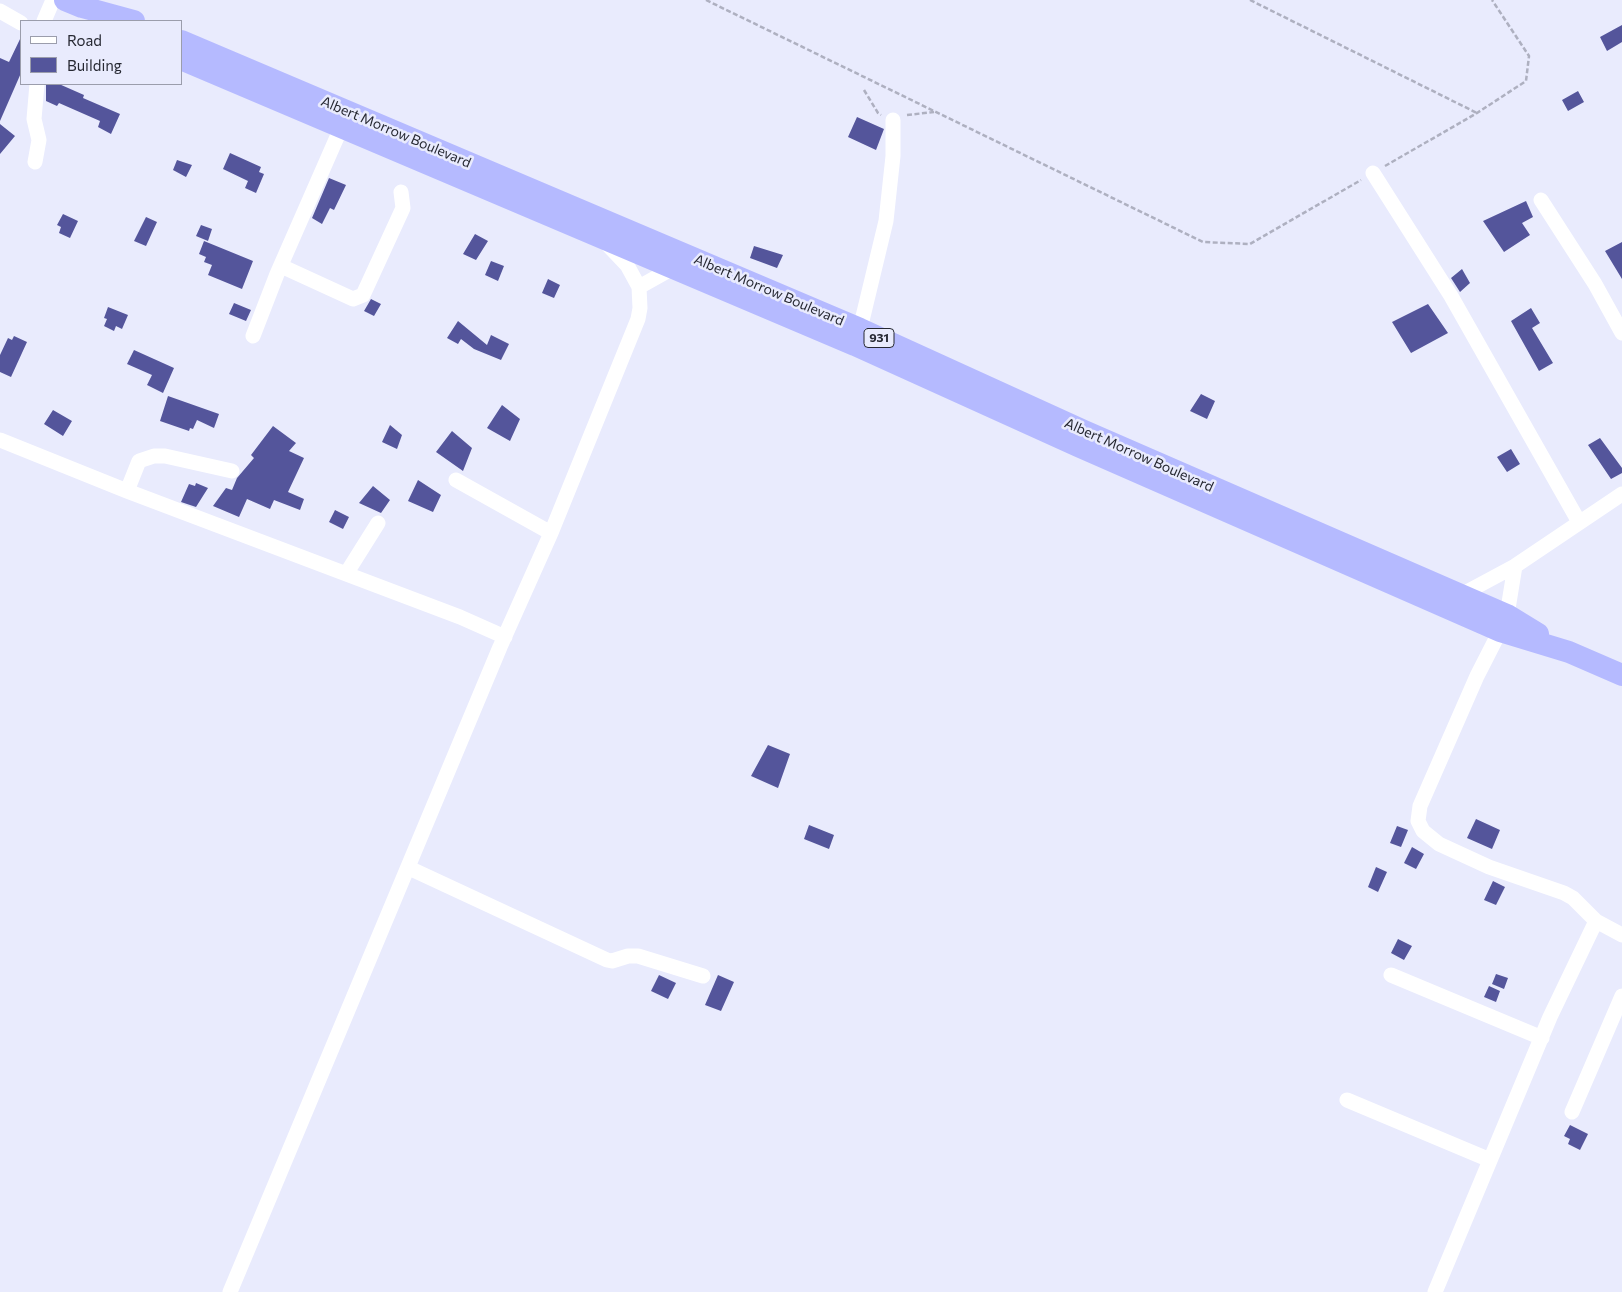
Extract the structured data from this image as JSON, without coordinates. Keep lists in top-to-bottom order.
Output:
{
  "streets": {
    "highway": ["Albert Morrow Boulevard", "931"]
  },
  "legend": ["Road", "Building"]
}
